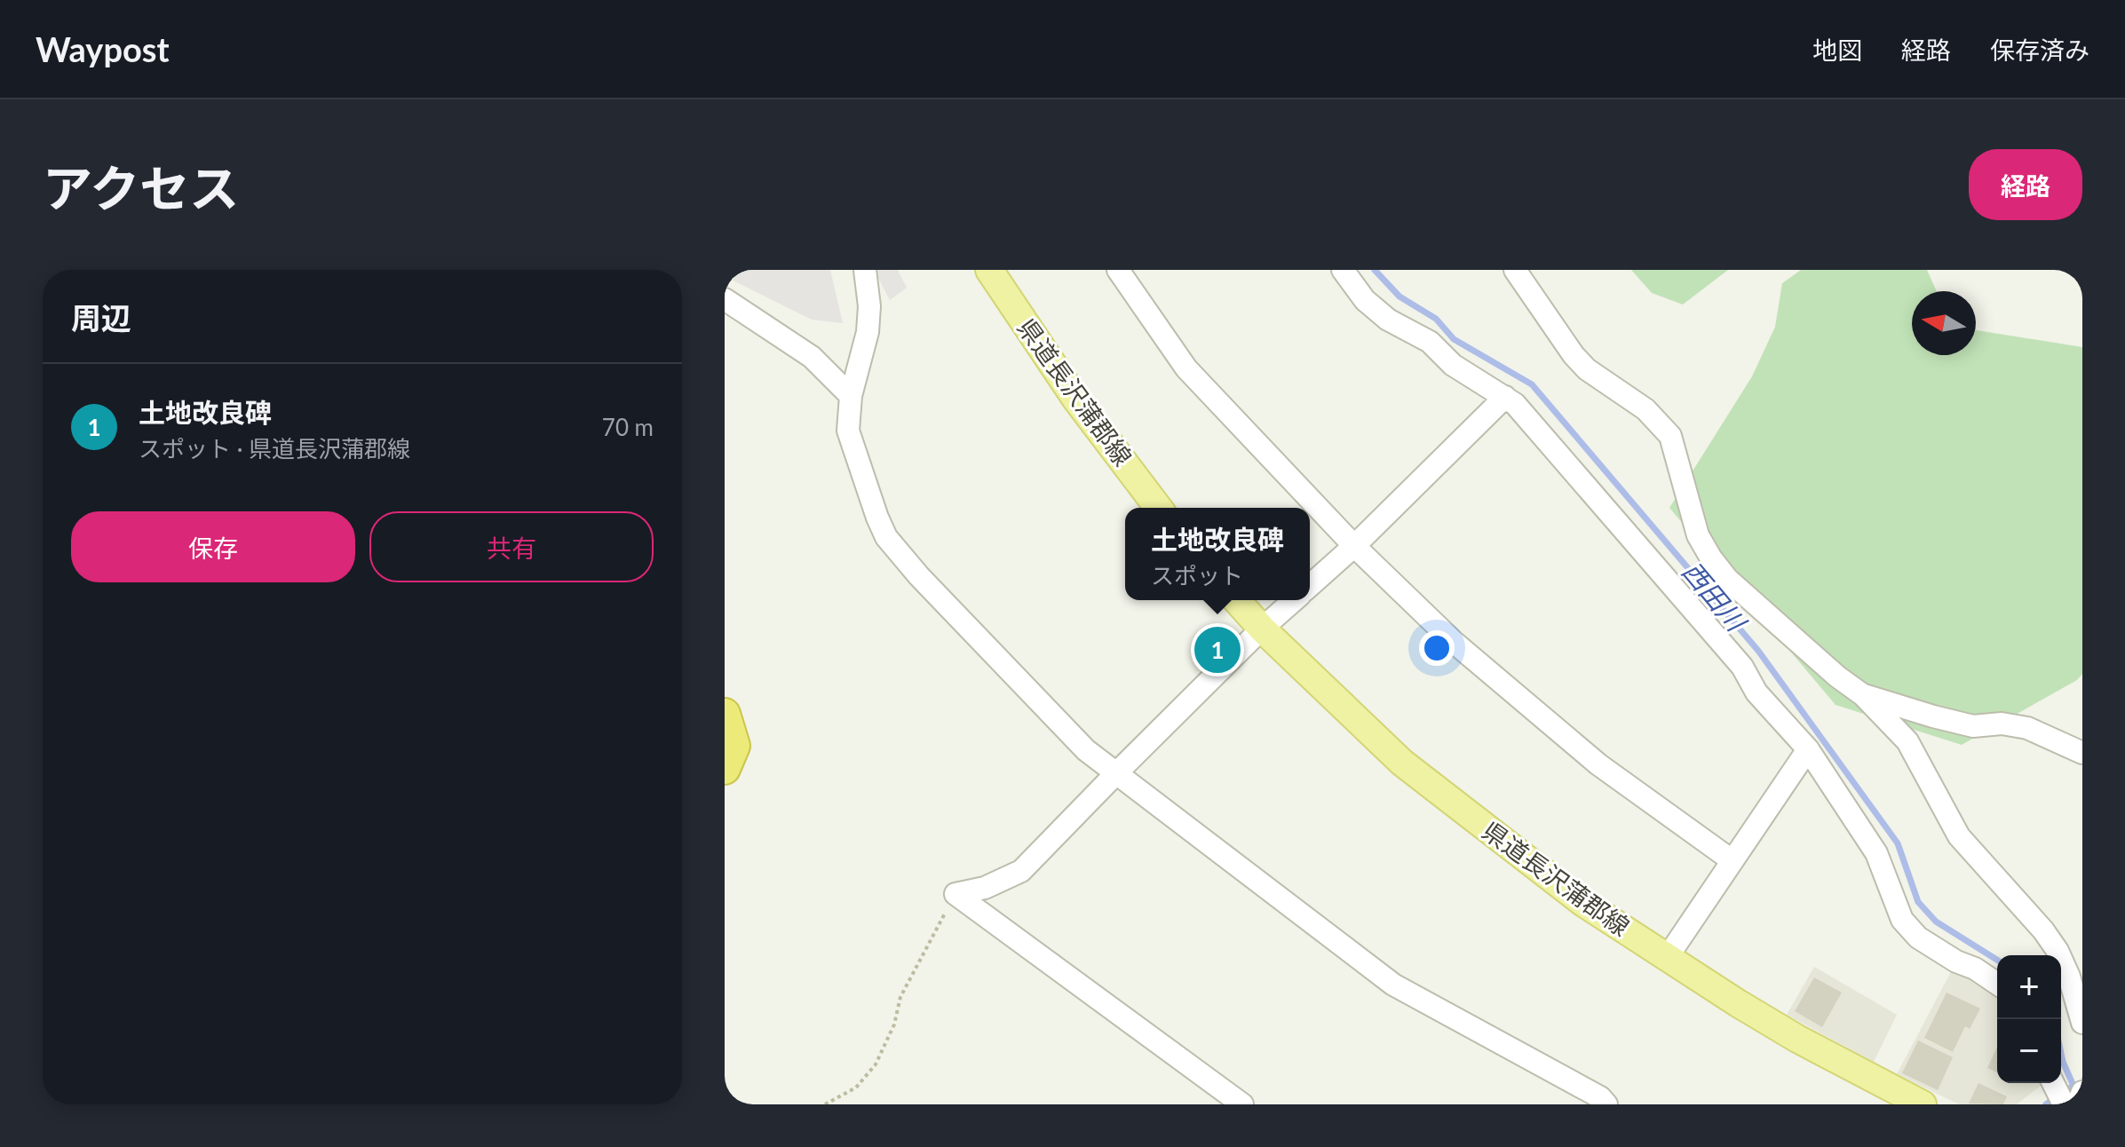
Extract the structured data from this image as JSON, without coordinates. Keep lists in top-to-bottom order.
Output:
{
  "streets": {
    "main road": ["県道長沢蒲郡線"]
  },
  "water": ["西田川"],
  "north": "left",
  "page": {
    "header": "Waypost",
    "nav": ["地図", "経路", "保存済み"],
    "title": "アクセス",
    "buttons": [
      "経路",
      ["保存", "共有"]
    ],
    "heading": "周辺",
    "list": [
      {
        "mark": "1",
        "name": "土地改良碑",
        "note": "スポット · 県道長沢蒲郡線",
        "value": "70 m"
      }
    ],
    "popup": ["土地改良碑", "スポット"],
    "pins": "1",
    "map_buttons": ["+", "−"]
  }
}
